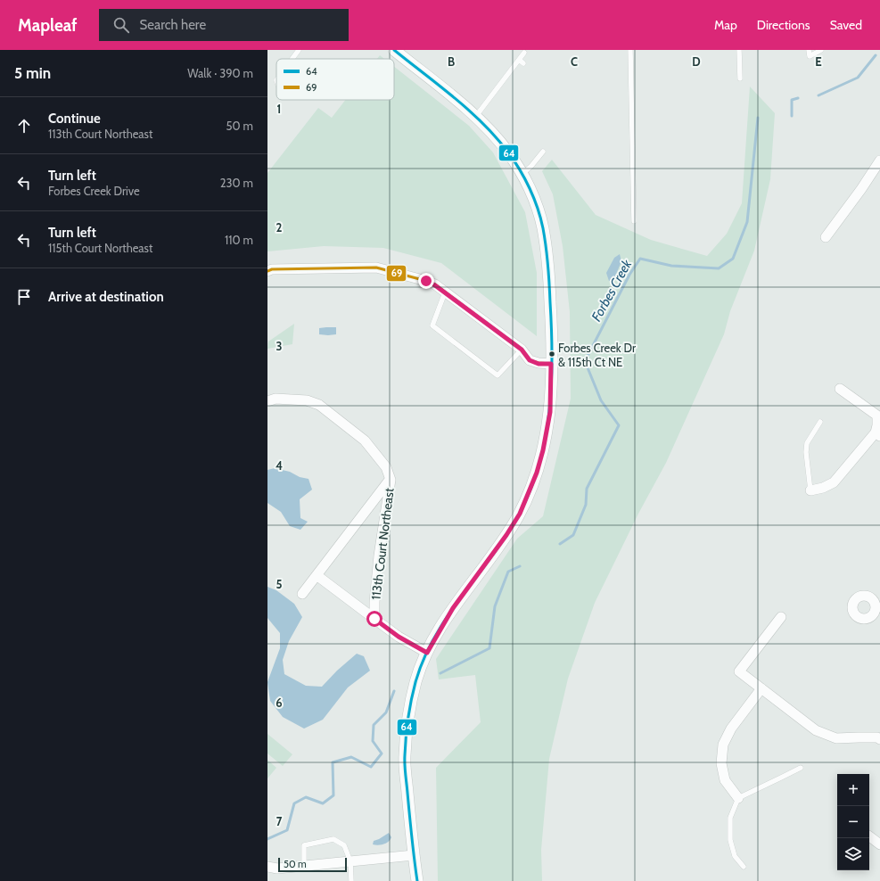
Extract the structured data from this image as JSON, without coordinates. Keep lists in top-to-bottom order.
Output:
{
  "streets": {
    "street": ["113th Court Northeast"]
  },
  "water": ["Forbes Creek"],
  "places": ["Forbes Creek Dr & 115th Ct NE"],
  "lines": ["transit line 64", "transit line 69"],
  "legend": ["64", "69"],
  "scale_bar": "50 m",
  "page": {
    "header": "Mapleaf",
    "search": "Search here",
    "nav": ["Map", "Directions", "Saved"],
    "heading": ["5 min", "Walk · 390 m"],
    "list": [
      ["Continue", "113th Court Northeast", "50 m"],
      ["Turn left", "Forbes Creek Drive", "230 m"],
      ["Turn left", "115th Court Northeast", "110 m"],
      "Arrive at destination"
    ],
    "map_buttons": ["+", "−"],
    "scale": "50 m"
  },
  "grid": {
    "columns": [
      "B",
      "C",
      "D",
      "E"
    ],
    "rows": [
      "1",
      "2",
      "3",
      "4",
      "5",
      "6",
      "7"
    ]
  }
}
